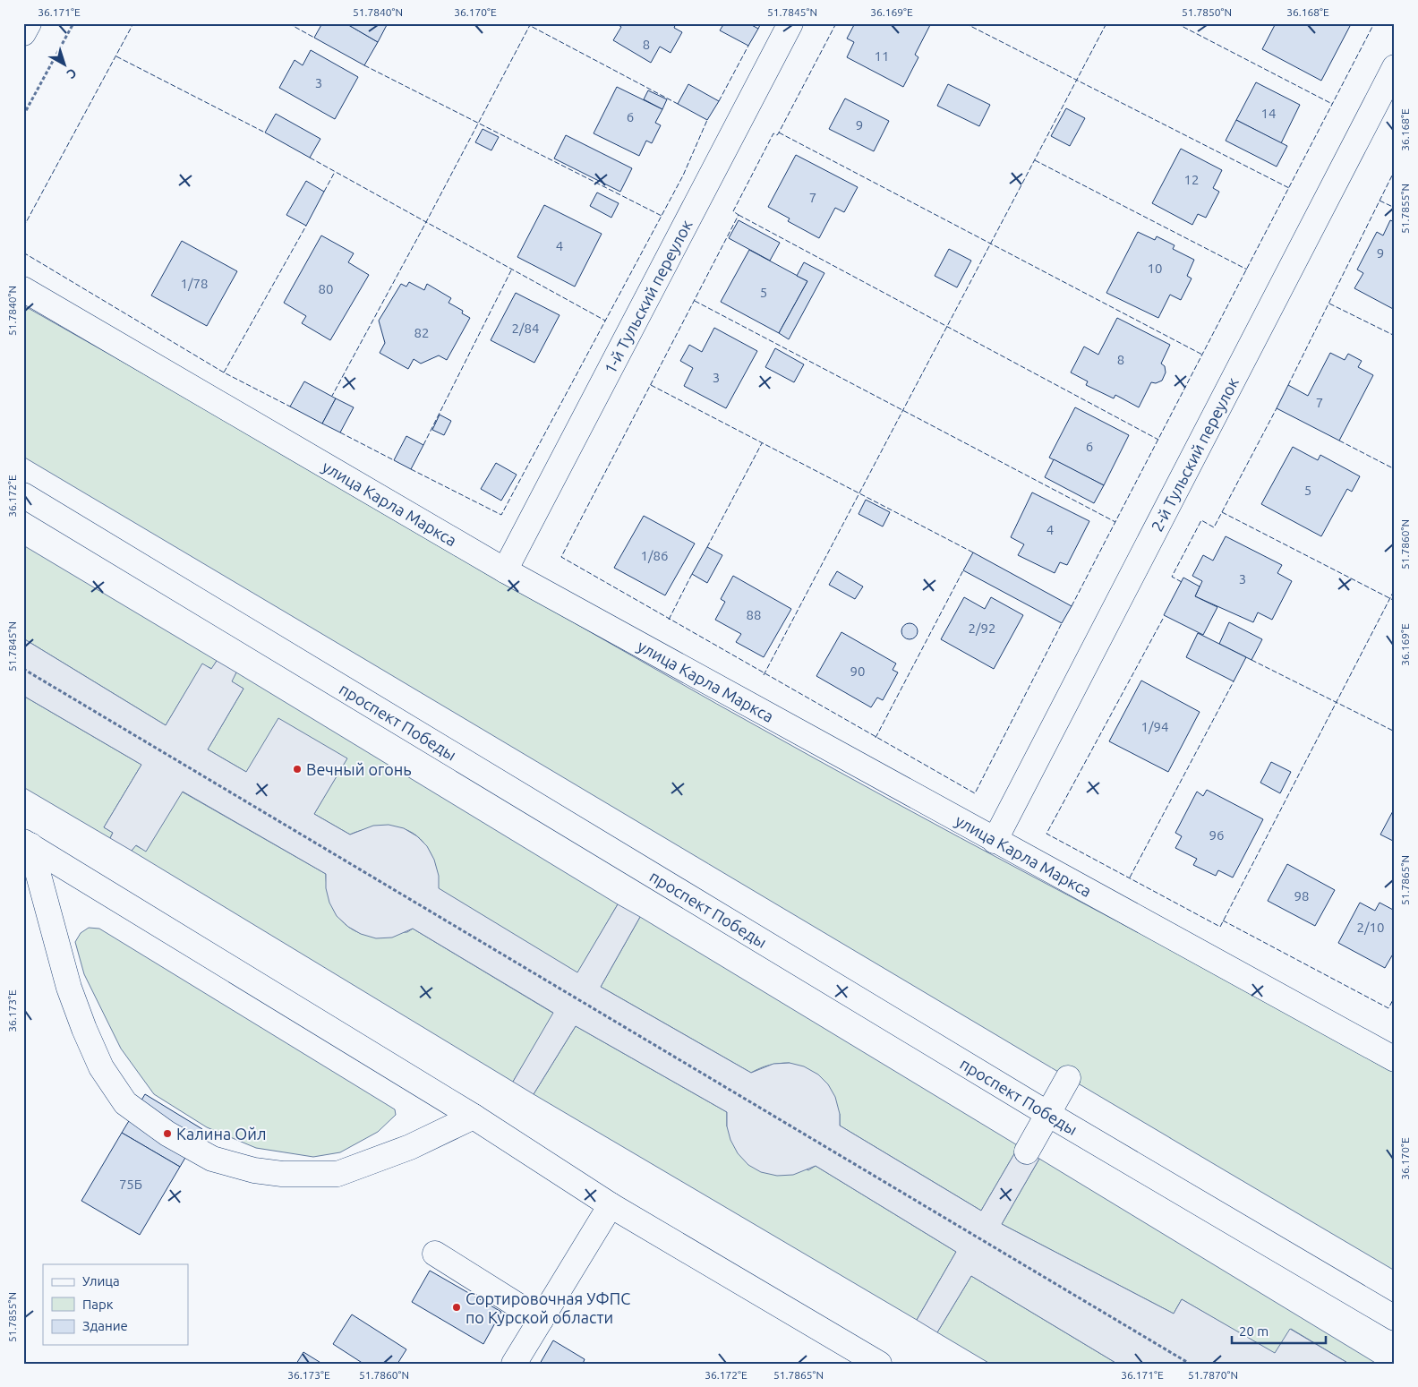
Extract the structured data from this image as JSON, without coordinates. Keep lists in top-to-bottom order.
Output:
{
  "streets": {
    "street": [
      "1-й Тульский переулок",
      "2-й Тульский переулок",
      "улица Карла Маркса",
      "проспект Победы"
    ]
  },
  "crossings": [
    ["1-й Тульский переулок", "улица Карла Маркса"],
    ["2-й Тульский переулок", "улица Карла Маркса"]
  ],
  "places": ["Вечный огонь", "Калина Ойл", "Сортировочная УФПС по Курской области"],
  "house_numbers": [
    "8",
    "11",
    "3",
    "14",
    "6",
    "9",
    "12",
    "7",
    "4",
    "9",
    "10",
    "1/78",
    "80",
    "5",
    "2/84",
    "82",
    "8",
    "3",
    "7",
    "6",
    "5",
    "4",
    "1/86",
    "3",
    "88",
    "2/92",
    "90",
    "1/94",
    "96",
    "98",
    "2/10",
    "75Б"
  ],
  "legend": ["Улица", "Парк", "Здание"],
  "scale_bar": "20 m",
  "north": "bottom right",
  "coordinates": [
    "36.171°E",
    "51.7840°N",
    "36.170°E",
    "51.7845°N",
    "36.169°E",
    "51.7850°N",
    "36.168°E",
    "51.7855°N",
    "36.172°E",
    "51.7860°N",
    "51.7865°N",
    "36.173°E",
    "51.7870°N"
  ]
}
